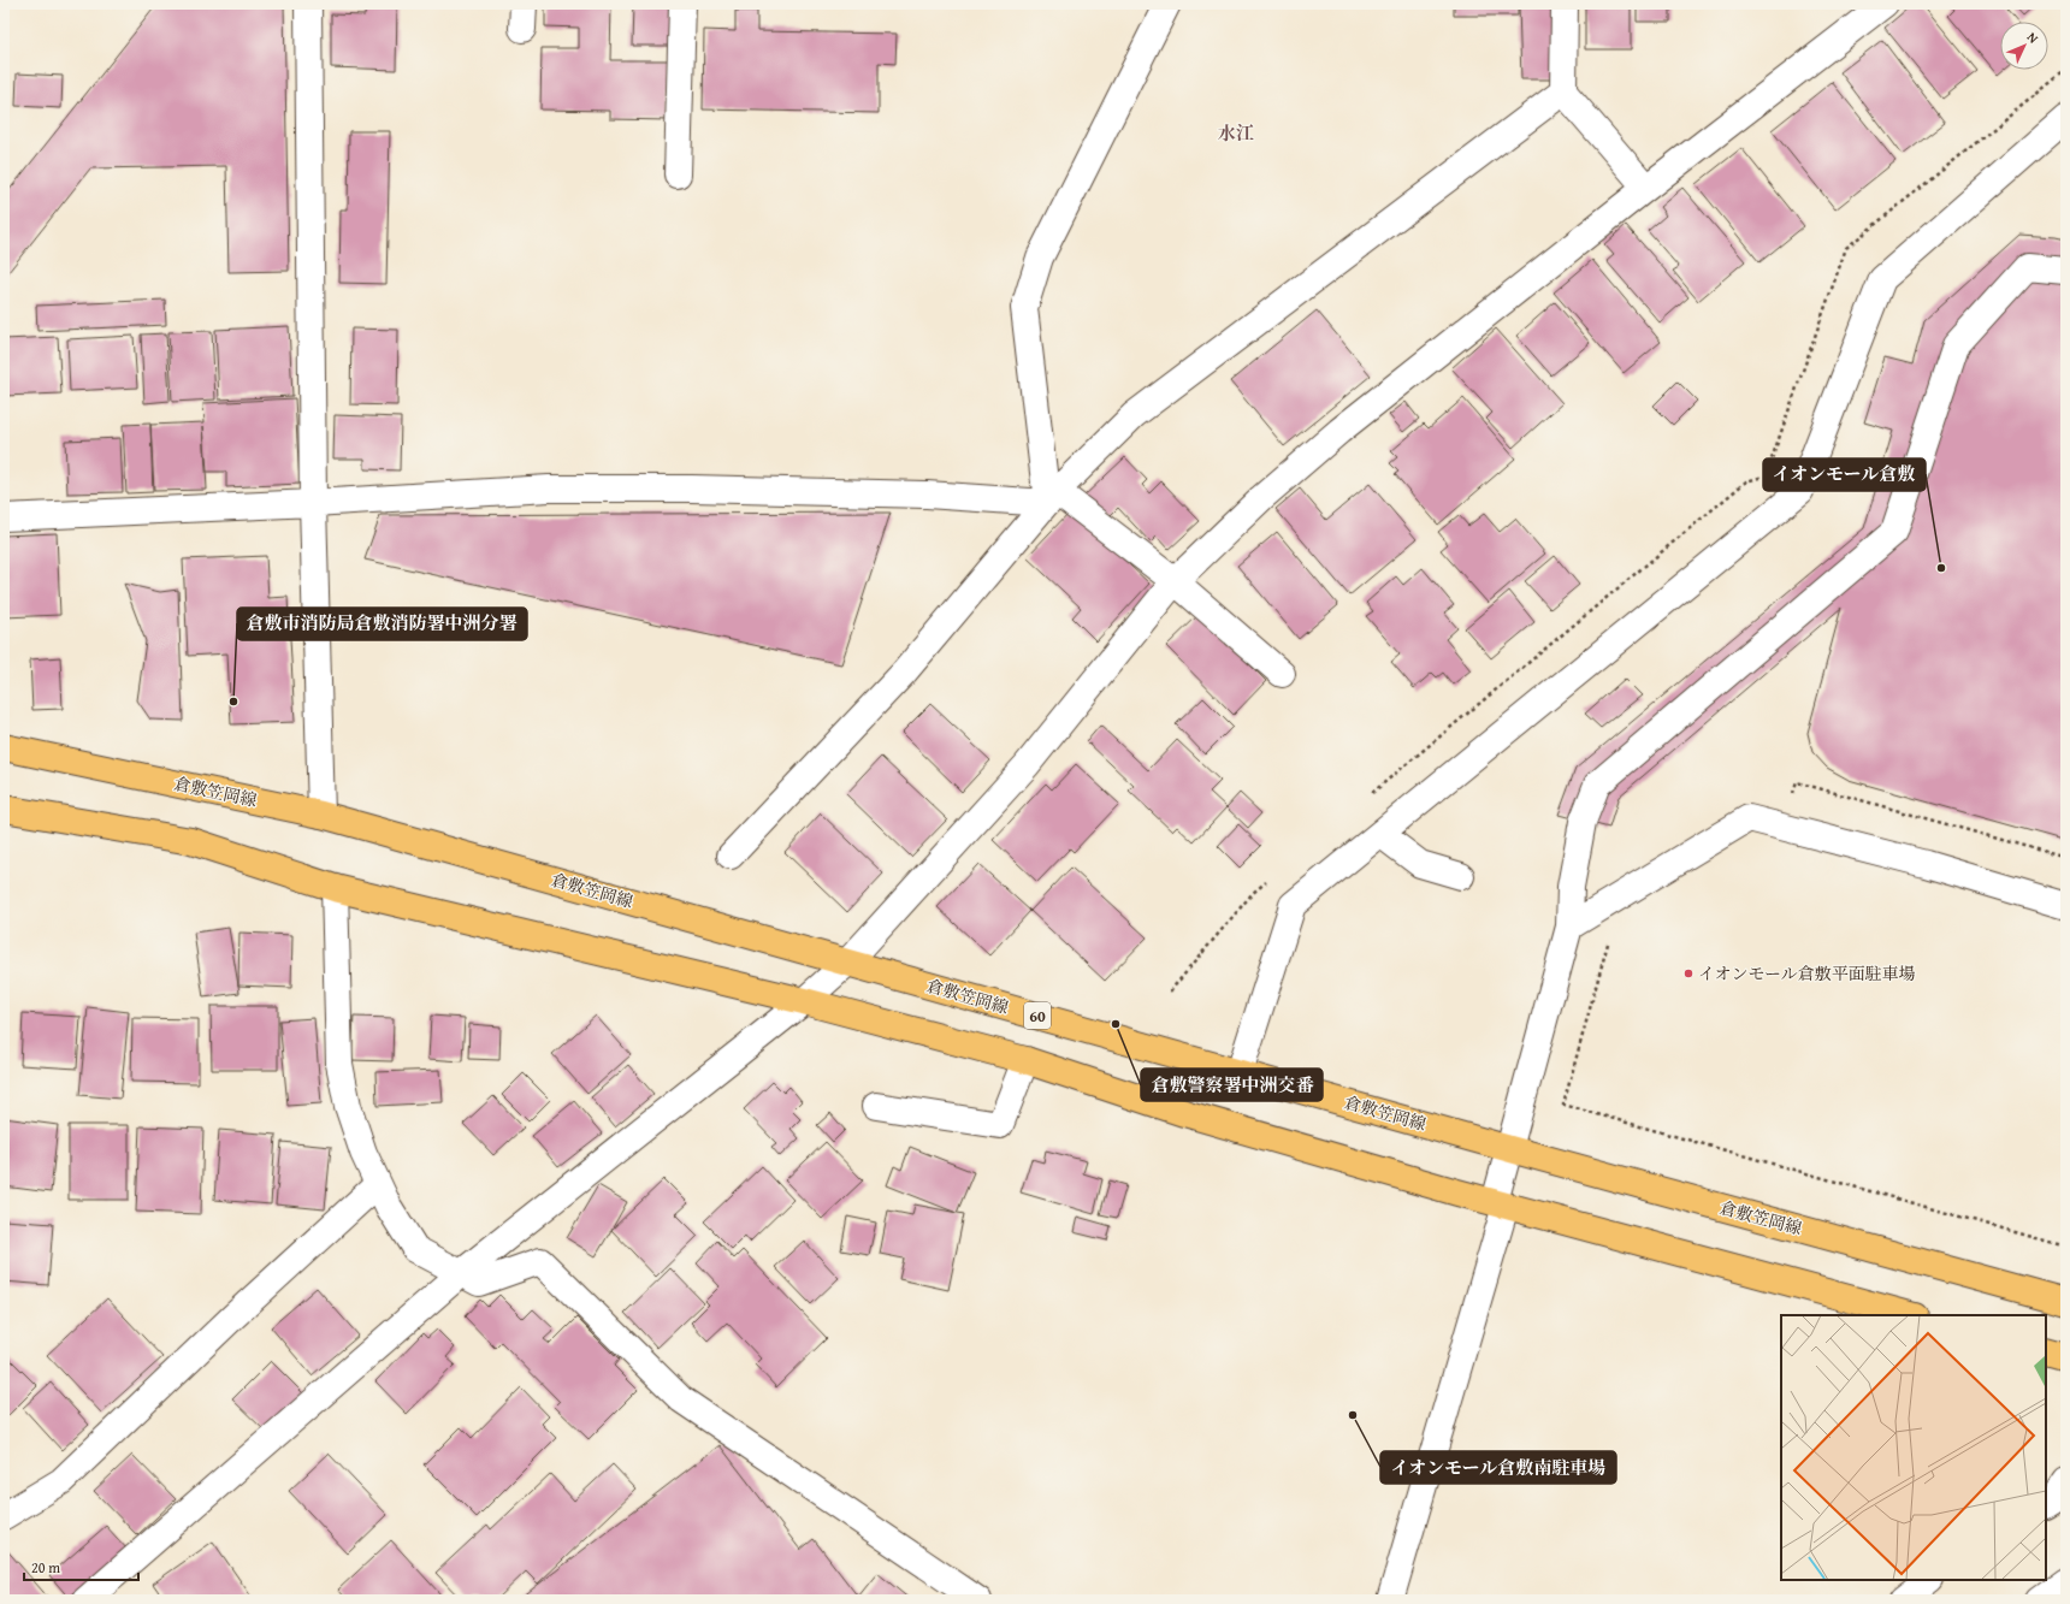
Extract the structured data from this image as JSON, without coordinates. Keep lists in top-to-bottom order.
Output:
{
  "streets": {
    "main road": ["倉敷笠岡線", "60"]
  },
  "districts": ["水江"],
  "places": [
    "イオンモール倉敷",
    "倉敷市消防局倉敷消防署中洲分署",
    "イオンモール倉敷平面駐車場",
    "倉敷警察署中洲交番",
    "イオンモール倉敷南駐車場"
  ],
  "scale_bar": "20 m",
  "north": "top right"
}
